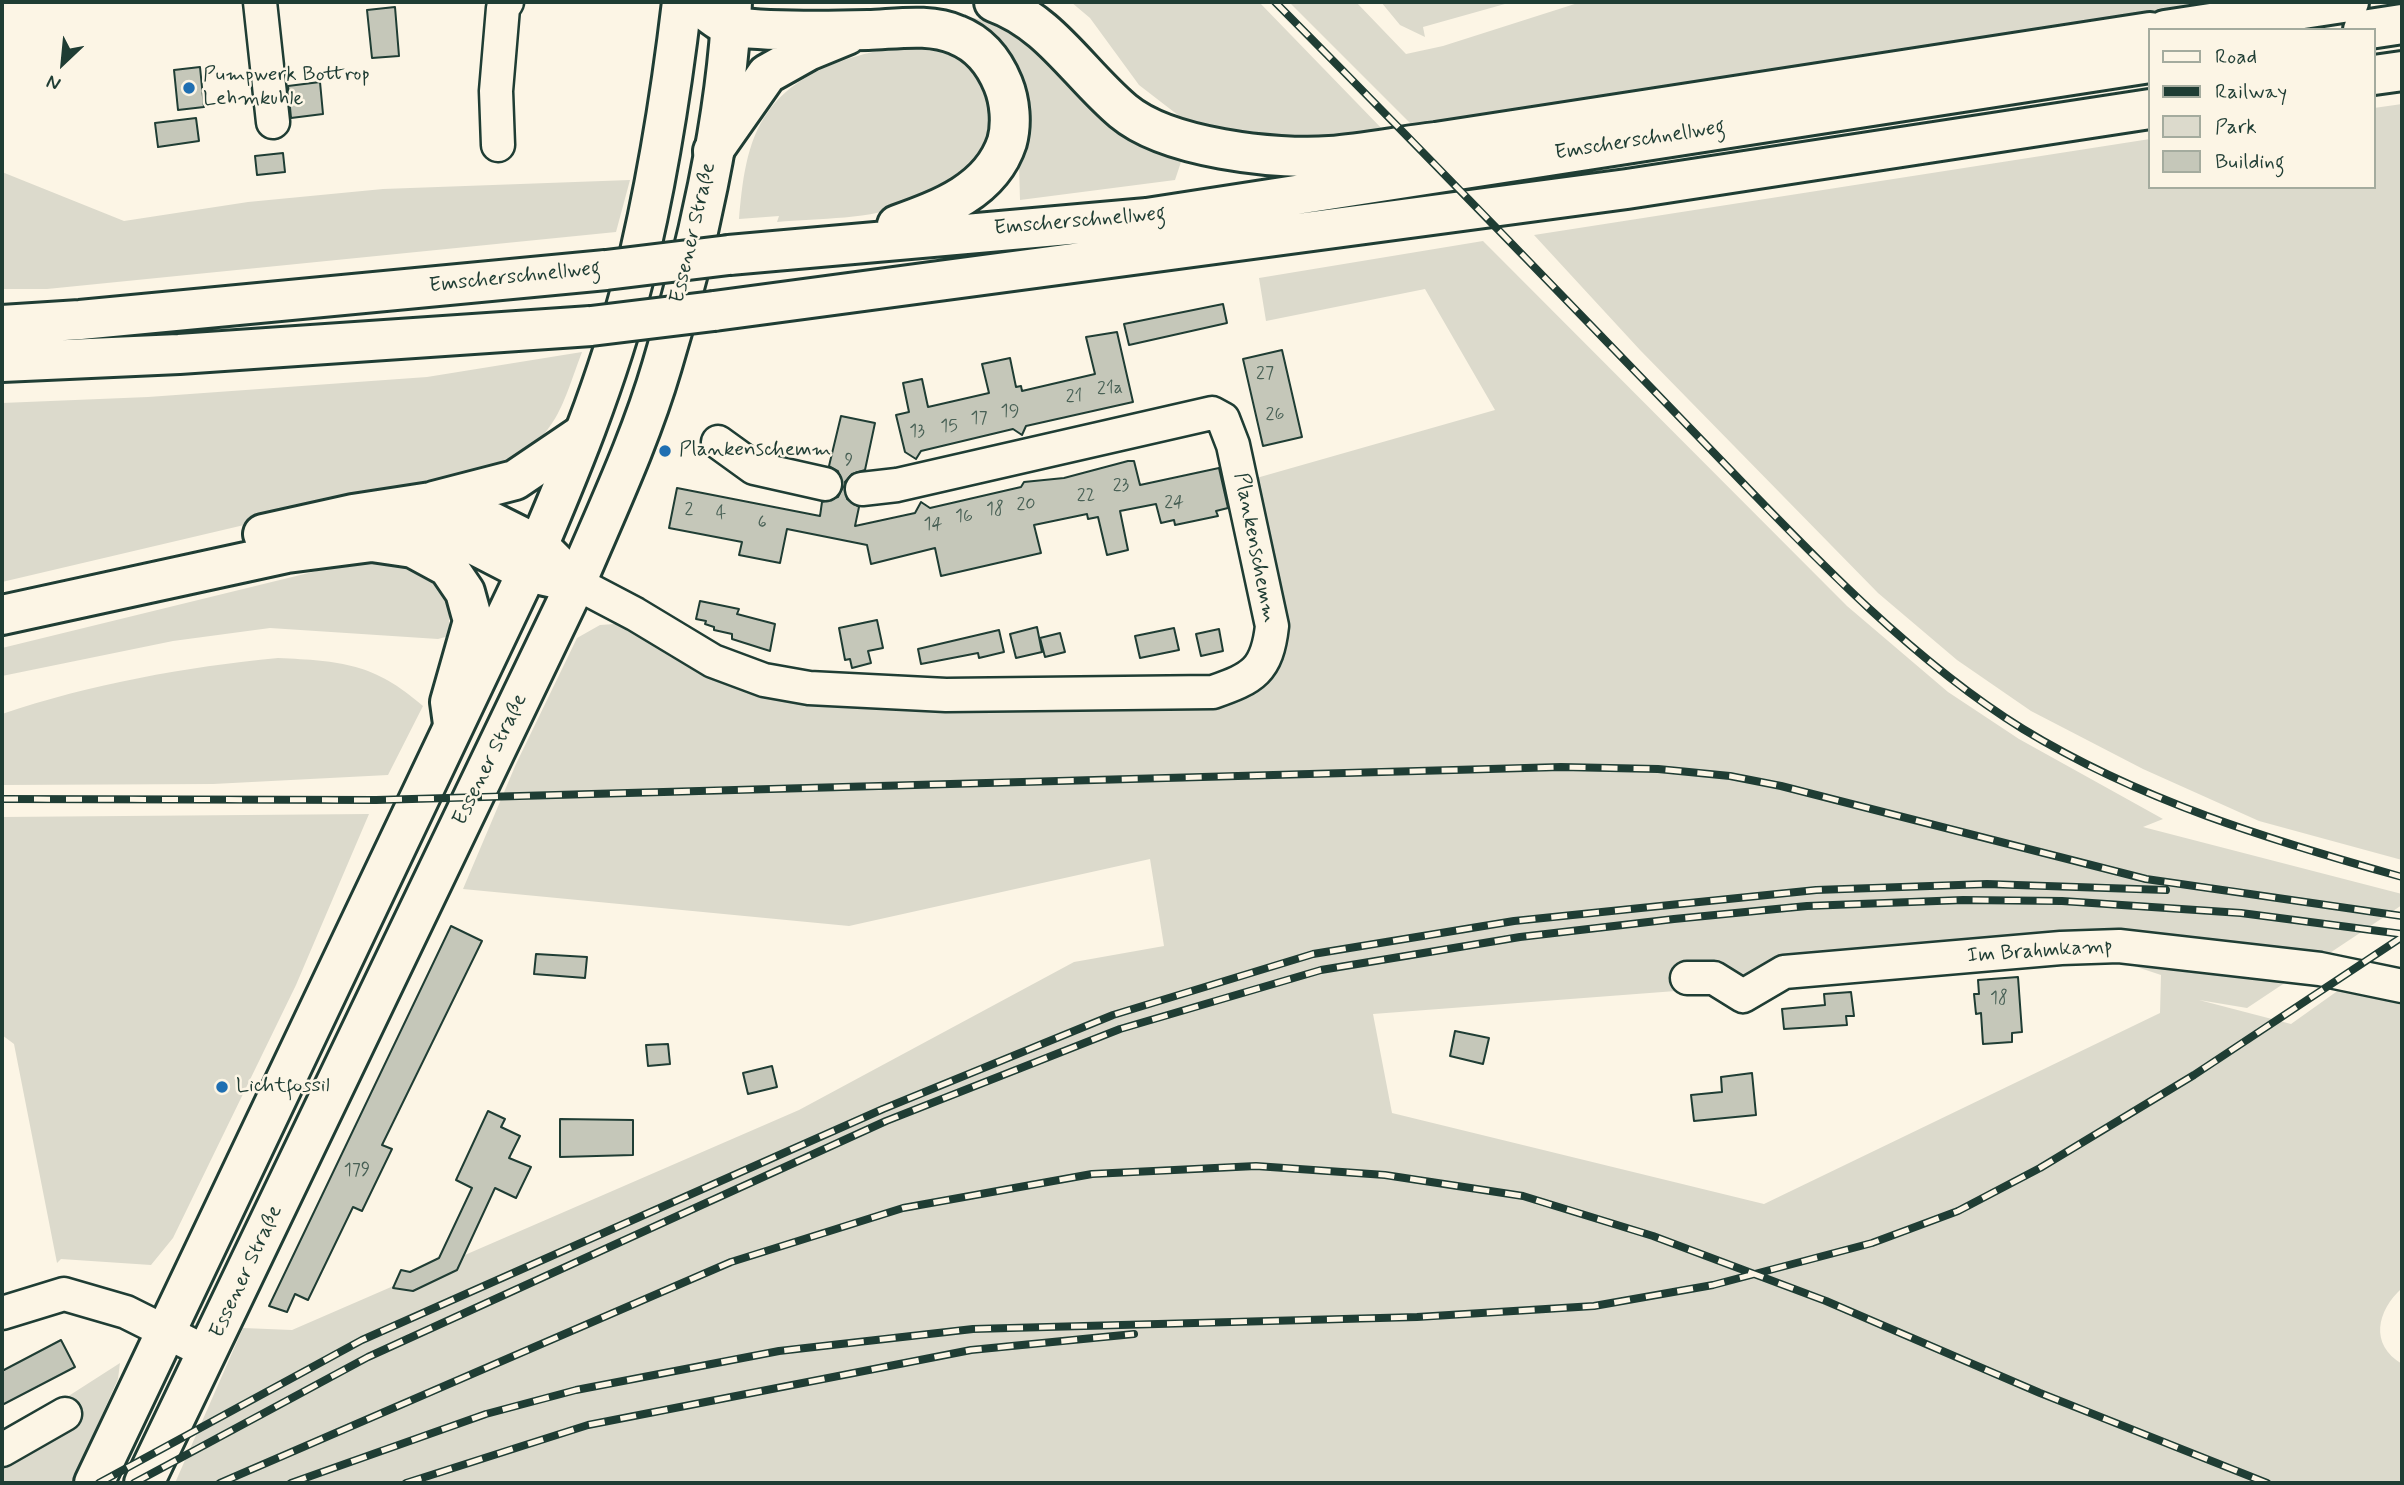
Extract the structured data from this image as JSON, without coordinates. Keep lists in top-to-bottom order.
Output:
{
  "streets": {
    "main road": ["Emscherschnellweg", "Essener Straße"],
    "street": ["Plankenschemm", "Im Brahmkamp"]
  },
  "crossings": [
    ["Essener Straße", "Plankenschemm"]
  ],
  "places": ["Pumpwerk Bottrop Lehmkuhle", "Plankenschemm", "Lichtfossil"],
  "house_numbers": [
    "27",
    "21a",
    "21",
    "19",
    "26",
    "17",
    "15",
    "13",
    "9",
    "23",
    "22",
    "24",
    "20",
    "2",
    "18",
    "4",
    "16",
    "6",
    "14",
    "18",
    "179"
  ],
  "legend": [
    "Road",
    "Railway",
    "Park",
    "Building"
  ],
  "north": "bottom left"
}
